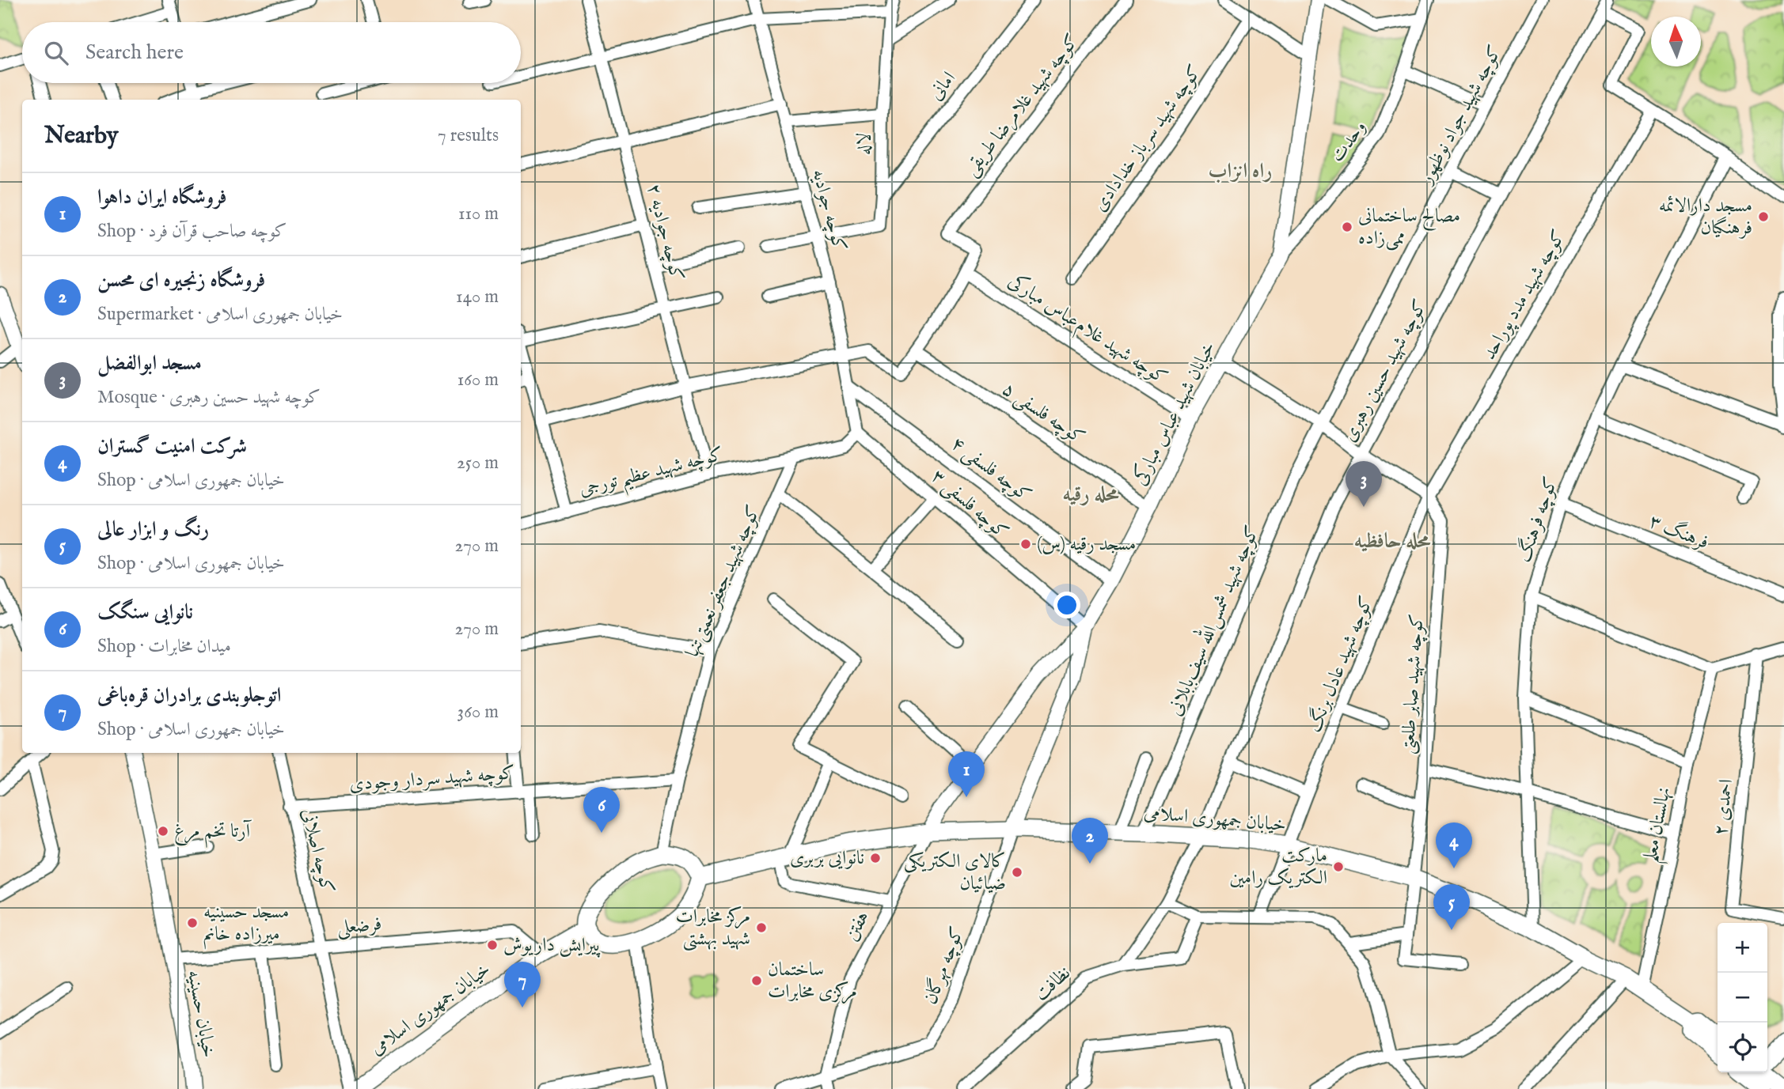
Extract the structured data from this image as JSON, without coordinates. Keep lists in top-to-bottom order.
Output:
{
  "streets": {
    "main road": ["خیابان جمهوری اسلامی"],
    "street": [
      "امانی",
      "کوچه شهید غلامرضا طریقی",
      "کوچه شهید جواد نوظهور",
      "کوچه شهید سرباز خدادادی",
      "وحدت",
      "لاله",
      "کوچه جوادیه",
      "کوچه جوادیه ۲",
      "کوچه شهید مدد پوراحد",
      "کوچه شهید غلام‌عباس مبارکی",
      "کوچه شهید حسین رهبری",
      "کوچه فلسفی ۵",
      "خیابان شهید عباس مبارکی",
      "کوچه فلسفی ۴",
      "کوچه شهید عظیم تورجی",
      "کوچه فلسفی ۳",
      "کوچه فرهنگ",
      "فرهنگ ۳",
      "کوچه شهید جعفر نعمتی‌تنها",
      "کوچه شهید شمس‌الله سیف‌بابلانی",
      "کوچه شهید عادل برنگ",
      "کوچه شهید صابر طلعتی",
      "کوچه شهید سردار وجودی",
      "احمدی ۲",
      "نهالستان معلم",
      "کوچه اصلانی",
      "فرضعلی",
      "هفتن",
      "کوچه مهرگان",
      "نظافت",
      "خیابان حسینیه"
    ]
  },
  "crossings": [
    ["امانی", "لاله"],
    ["کوچه شهید غلامرضا طریقی", "کوچه شهید غلام‌عباس مبارکی"],
    ["کوچه شهید جواد نوظهور", "کوچه شهید شمس‌الله سیف‌بابلانی"],
    ["وحدت", "خیابان شهید عباس مبارکی"],
    ["لاله", "کوچه جوادیه"],
    ["کوچه جوادیه", "کوچه فلسفی ۴"],
    ["کوچه جوادیه", "کوچه فلسفی ۳"],
    ["کوچه جوادیه ۲", "کوچه شهید عظیم تورجی"],
    ["کوچه شهید مدد پوراحد", "کوچه شهید عادل برنگ"],
    ["کوچه شهید مدد پوراحد", "کوچه شهید صابر طلعتی"],
    ["کوچه شهید غلام‌عباس مبارکی", "خیابان شهید عباس مبارکی"],
    ["کوچه شهید حسین رهبری", "خیابان جمهوری اسلامی"],
    ["کوچه شهید حسین رهبری", "نظافت"],
    ["کوچه فلسفی ۵", "خیابان شهید عباس مبارکی"],
    ["خیابان شهید عباس مبارکی", "کوچه فلسفی ۴"],
    ["خیابان شهید عباس مبارکی", "کوچه فلسفی ۳"],
    ["خیابان شهید عباس مبارکی", "خیابان جمهوری اسلامی"],
    ["خیابان شهید عباس مبارکی", "کوچه مهرگان"],
    ["کوچه شهید عظیم تورجی", "کوچه شهید جعفر نعمتی‌تنها"],
    ["کوچه فرهنگ", "فرهنگ ۳"],
    ["کوچه فرهنگ", "خیابان جمهوری اسلامی"],
    ["کوچه شهید جعفر نعمتی‌تنها", "کوچه شهید سردار وجودی"],
    ["کوچه شهید جعفر نعمتی‌تنها", "خیابان جمهوری اسلامی"],
    ["کوچه شهید شمس‌الله سیف‌بابلانی", "خیابان جمهوری اسلامی"],
    ["کوچه شهید عادل برنگ", "کوچه شهید صابر طلعتی"],
    ["کوچه شهید عادل برنگ", "خیابان جمهوری اسلامی"],
    ["کوچه شهید صابر طلعتی", "خیابان جمهوری اسلامی"],
    ["کوچه شهید سردار وجودی", "کوچه اصلانی"],
    ["خیابان جمهوری اسلامی", "نهالستان معلم"],
    ["خیابان جمهوری اسلامی", "فرضعلی"],
    ["خیابان جمهوری اسلامی", "هفتن"],
    ["خیابان جمهوری اسلامی", "کوچه مهرگان"],
    ["کوچه اصلانی", "فرضعلی"],
    ["فرضعلی", "خیابان حسینیه"],
    ["هفتن", "کوچه مهرگان"]
  ],
  "districts": ["راه انزاب", "محله رقیه", "محله حافظیه"],
  "places": [
    "مسجد دارالائمه فرهنگیان",
    "مصالح ساختمانی ممی‌زاده",
    "مسجد رقیه (س)",
    "آرتا تخم مرغ",
    "نانوایی بربری",
    "مارکت الکتریک رامین",
    "کالای الکتریکی ضیائیان",
    "مسجد حسینیه میرزاده خانم",
    "مرکز مخابرات شهید بهشتی",
    "پیرایش داریوش",
    "ساختمان مرکزی مخابرات"
  ],
  "north": "top",
  "page": {
    "search": "Search here",
    "heading": ["Nearby", "7 results"],
    "list": [
      {
        "mark": "1",
        "name": "فروشگاه ایران داهوا",
        "note": "Shop · کوچه صاحب قرآن فرد",
        "value": "110 m"
      },
      {
        "mark": "2",
        "name": "فروشگاه زنجیره ای محسن",
        "note": "Supermarket · خیابان جمهوری اسلامی",
        "value": "140 m"
      },
      {
        "mark": "3",
        "name": "مسجد ابوالفضل",
        "note": "Mosque · کوچه شهید حسین رهبری",
        "value": "160 m"
      },
      {
        "mark": "4",
        "name": "شرکت امنیت گستران",
        "note": "Shop · خیابان جمهوری اسلامی",
        "value": "250 m"
      },
      {
        "mark": "5",
        "name": "رنگ و ابزار عالی",
        "note": "Shop · خیابان جمهوری اسلامی",
        "value": "270 m"
      },
      {
        "mark": "6",
        "name": "نانوایی سنگک",
        "note": "Shop · میدان مخابرات",
        "value": "270 m"
      },
      {
        "mark": "7",
        "name": "اتوجلوبندی برادران قره‌باغی",
        "note": "Shop · خیابان جمهوری اسلامی",
        "value": "360 m"
      }
    ],
    "pins": [
      "3",
      "1",
      "6",
      "2",
      "4",
      "5",
      "7"
    ],
    "map_buttons": ["+", "−"]
  }
}
